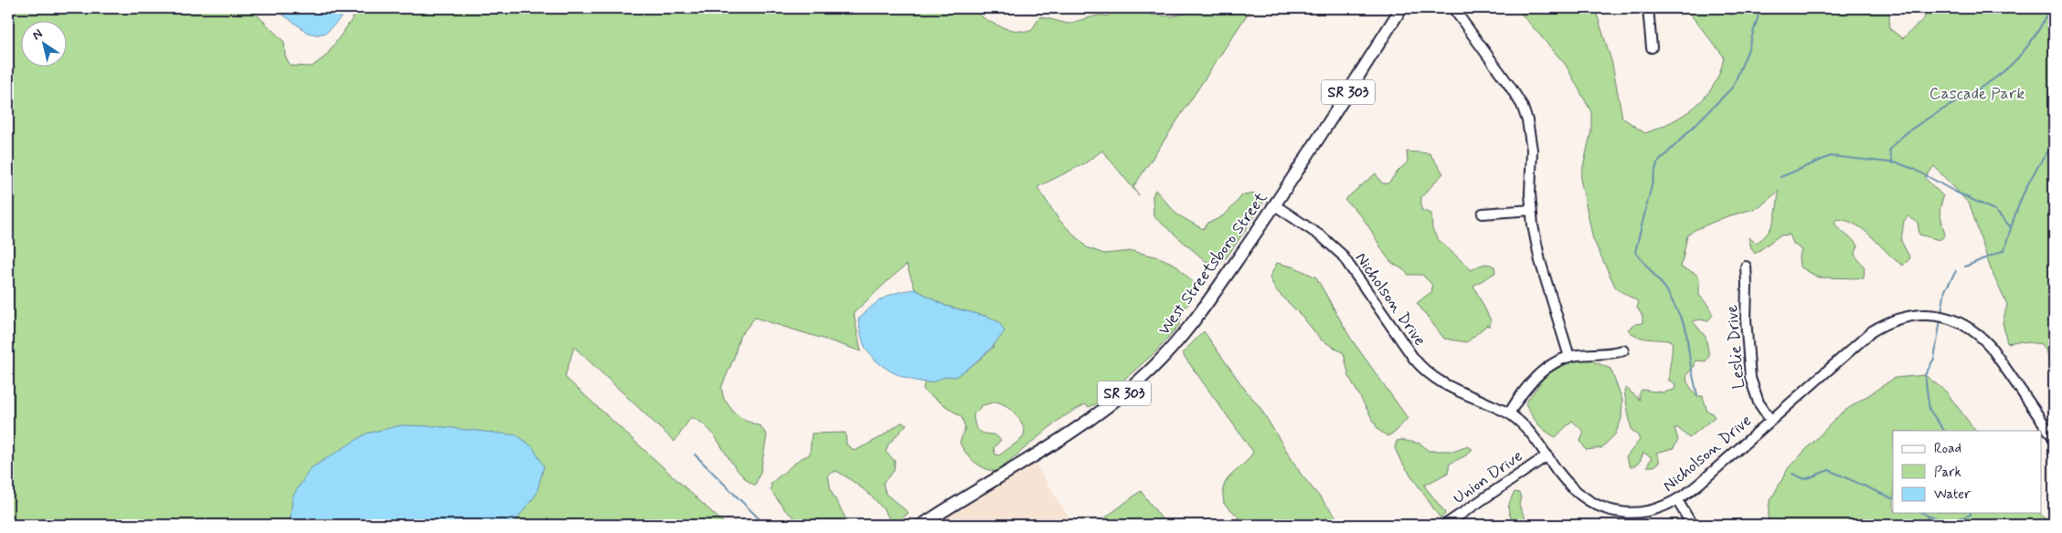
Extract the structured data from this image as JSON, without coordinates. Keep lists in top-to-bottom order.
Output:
{
  "streets": {
    "main road": ["SR 303", "West Streetsboro Street"],
    "street": ["Nicholson Drive", "Leslie Drive", "Union Drive"]
  },
  "crossings": [
    ["West Streetsboro Street", "Nicholson Drive"],
    ["Nicholson Drive", "Leslie Drive"],
    ["Nicholson Drive", "Union Drive"]
  ],
  "parks": ["Cascade Park"],
  "legend": ["Road", "Park", "Water"],
  "north": "top left"
}
